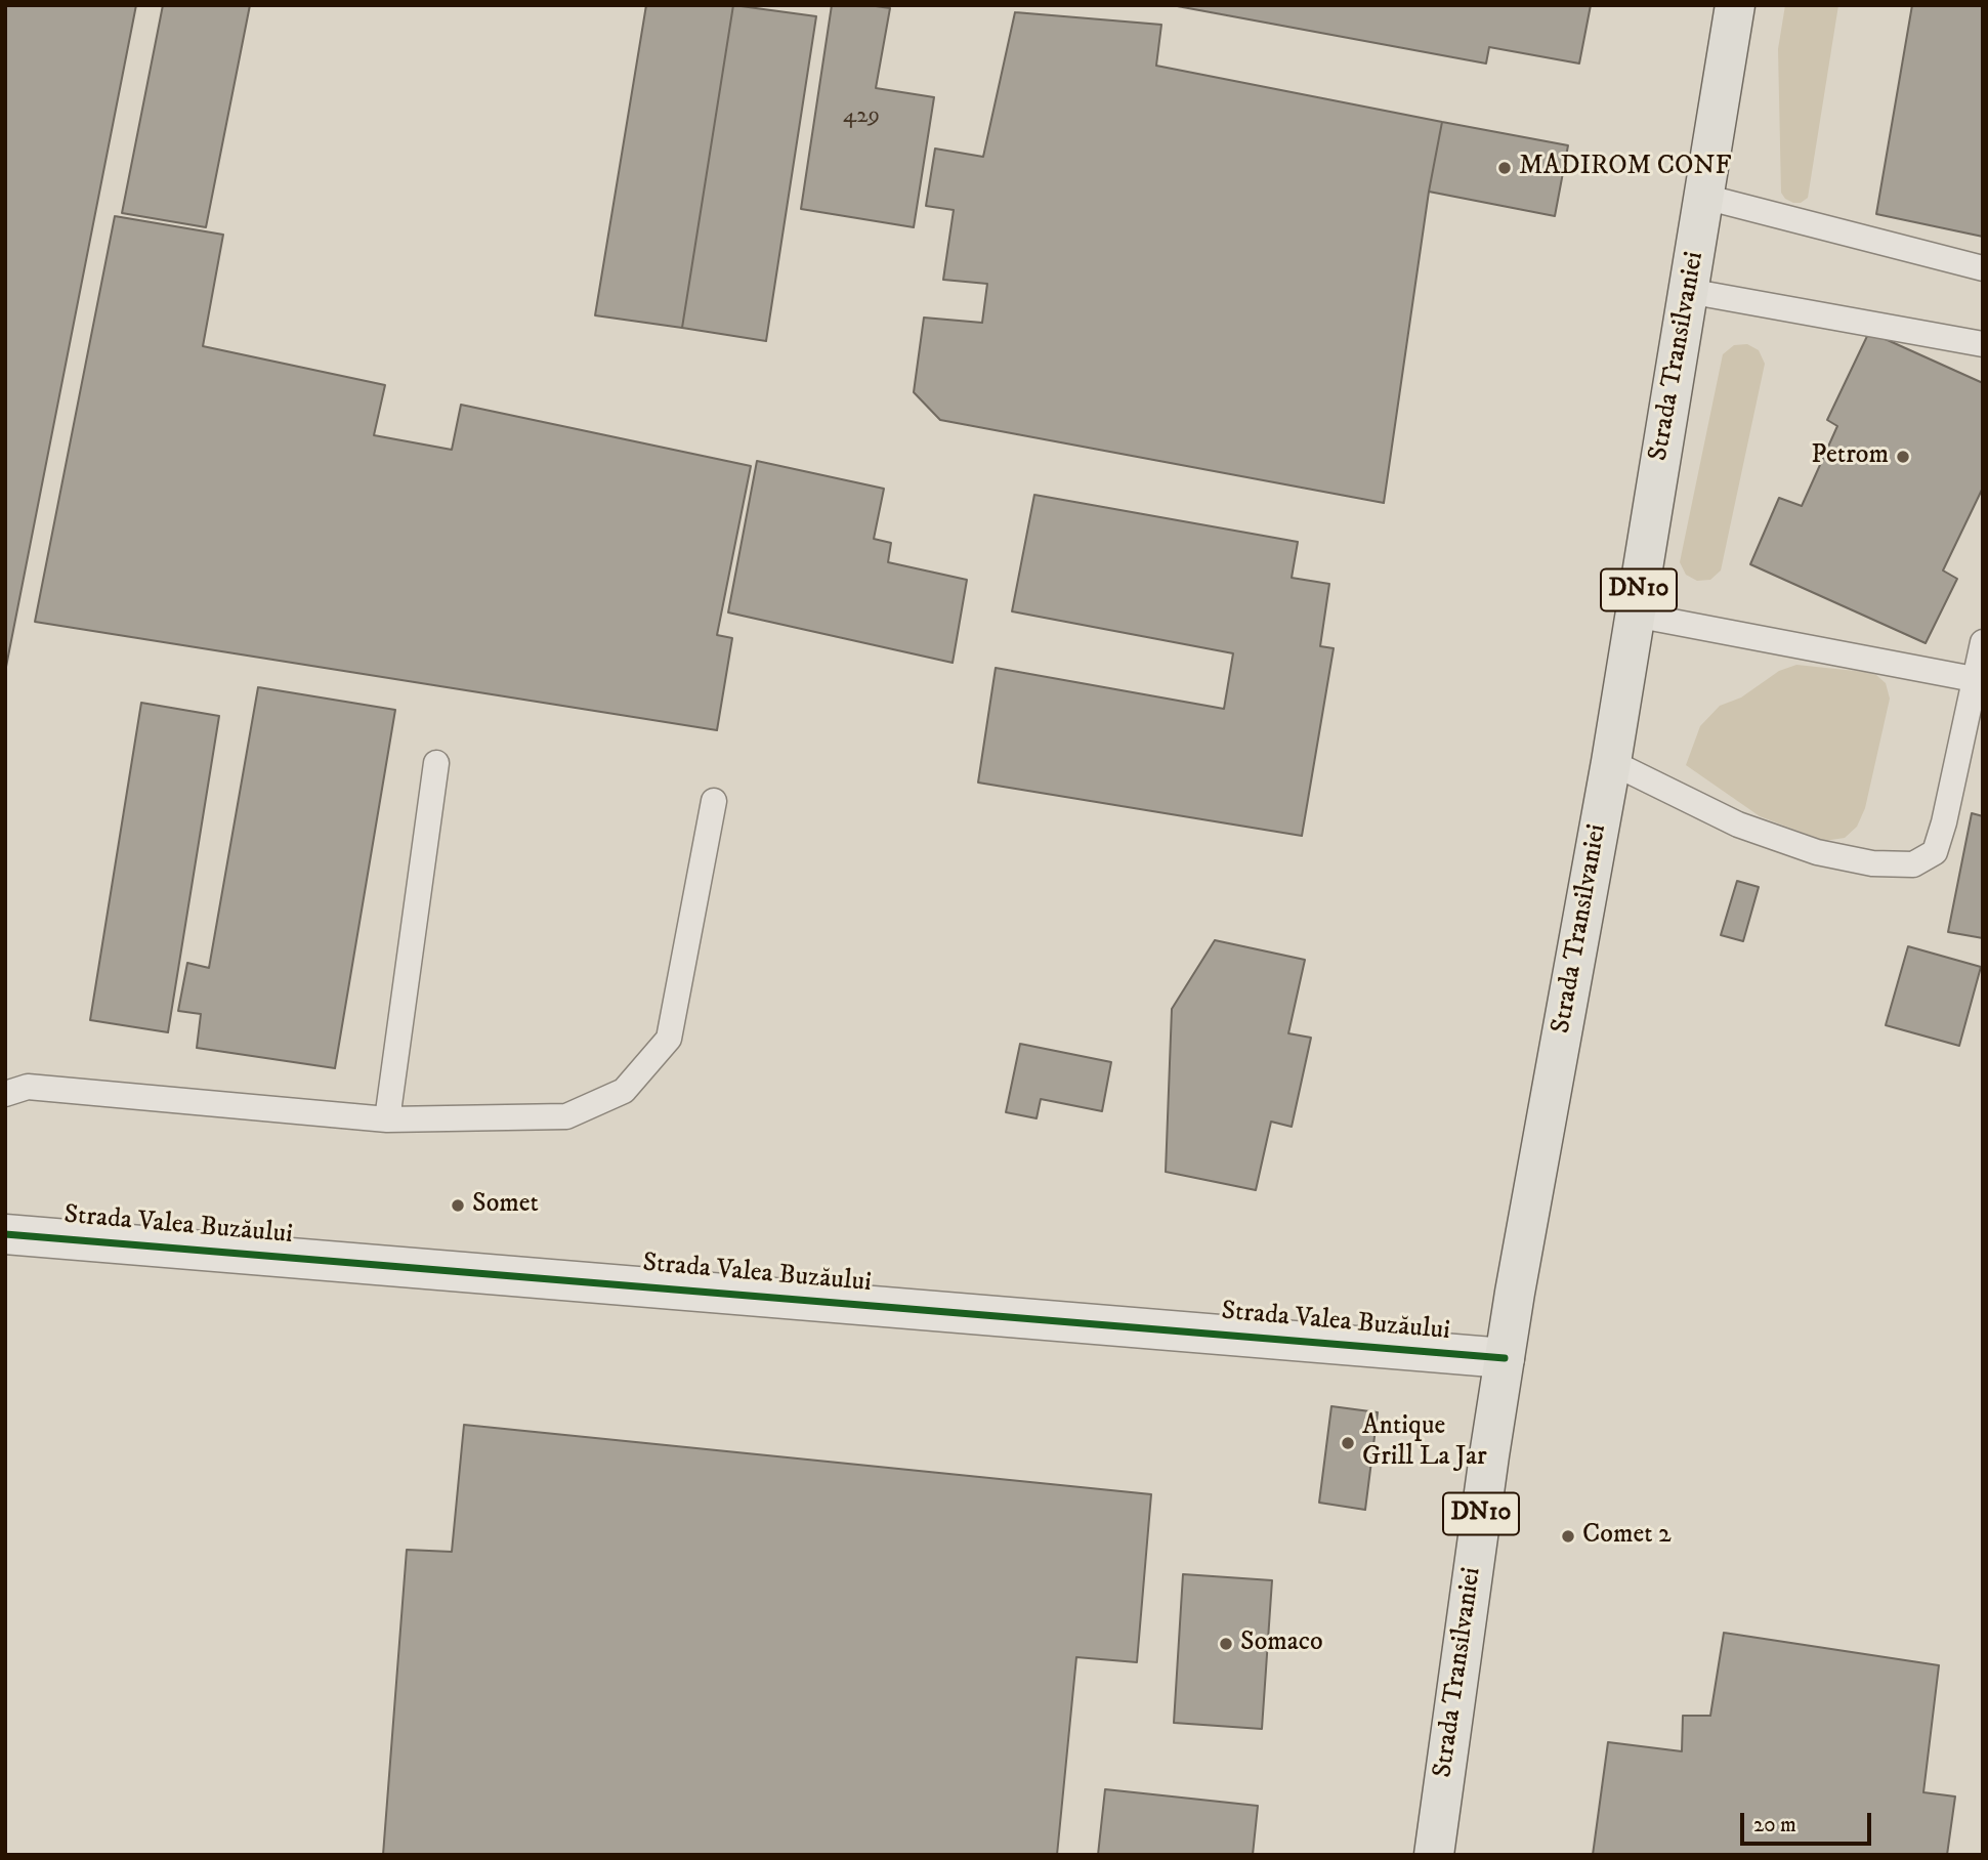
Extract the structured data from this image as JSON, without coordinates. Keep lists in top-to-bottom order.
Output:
{
  "streets": {
    "main road": ["Strada Transilvaniei", "DN10"],
    "street": ["Strada Valea Buzăului"]
  },
  "crossings": [
    ["Strada Transilvaniei", "Strada Valea Buzăului"]
  ],
  "places": [
    "MADIROM CONF",
    "Petrom",
    "Somet",
    "Antique Grill La Jar",
    "Comet 2",
    "Somaco"
  ],
  "house_numbers": ["429"],
  "scale_bar": "20 m"
}
